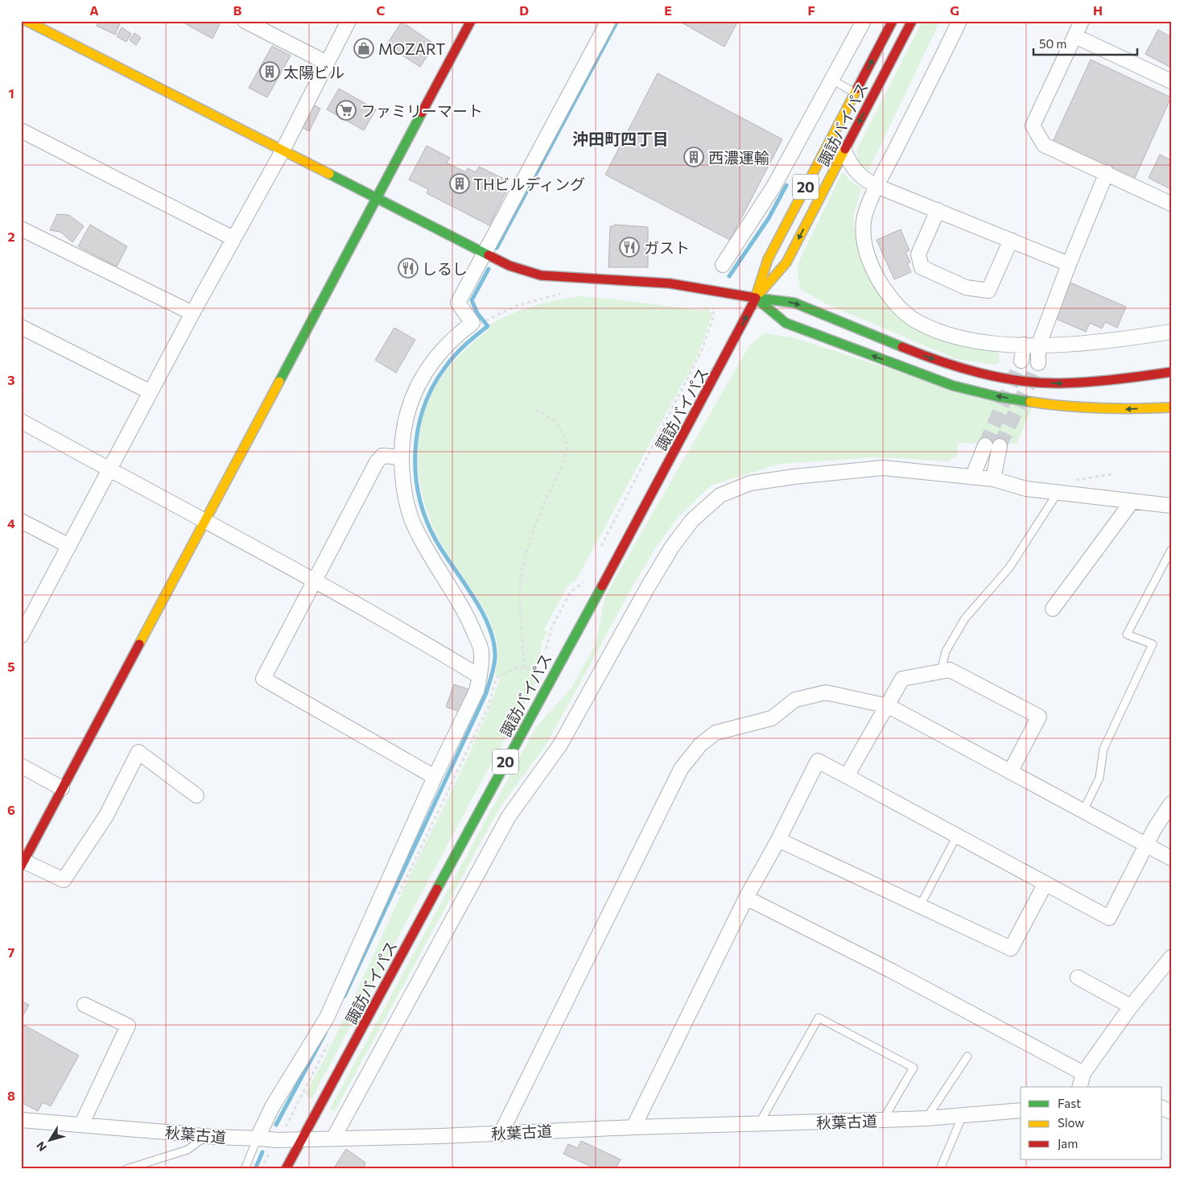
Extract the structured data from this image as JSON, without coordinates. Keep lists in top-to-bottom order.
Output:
{
  "streets": {
    "main road": ["諏訪バイパス", "20"],
    "street": ["秋葉古道"]
  },
  "crossings": [
    ["諏訪バイパス", "秋葉古道"]
  ],
  "districts": ["沖田町四丁目"],
  "places": {
    "shop": ["MOZART"],
    "building": ["太陽ビル", "西濃運輸", "THビルディング"],
    "supermarket": ["ファミリーマート"],
    "restaurant": ["ガスト", "しるし"]
  },
  "legend": ["Fast", "Slow", "Jam"],
  "scale_bar": "50 m",
  "north": "bottom left",
  "grid": {
    "columns": [
      "A",
      "B",
      "C",
      "D",
      "E",
      "F",
      "G",
      "H"
    ],
    "rows": [
      "1",
      "2",
      "3",
      "4",
      "5",
      "6",
      "7",
      "8"
    ]
  }
}
